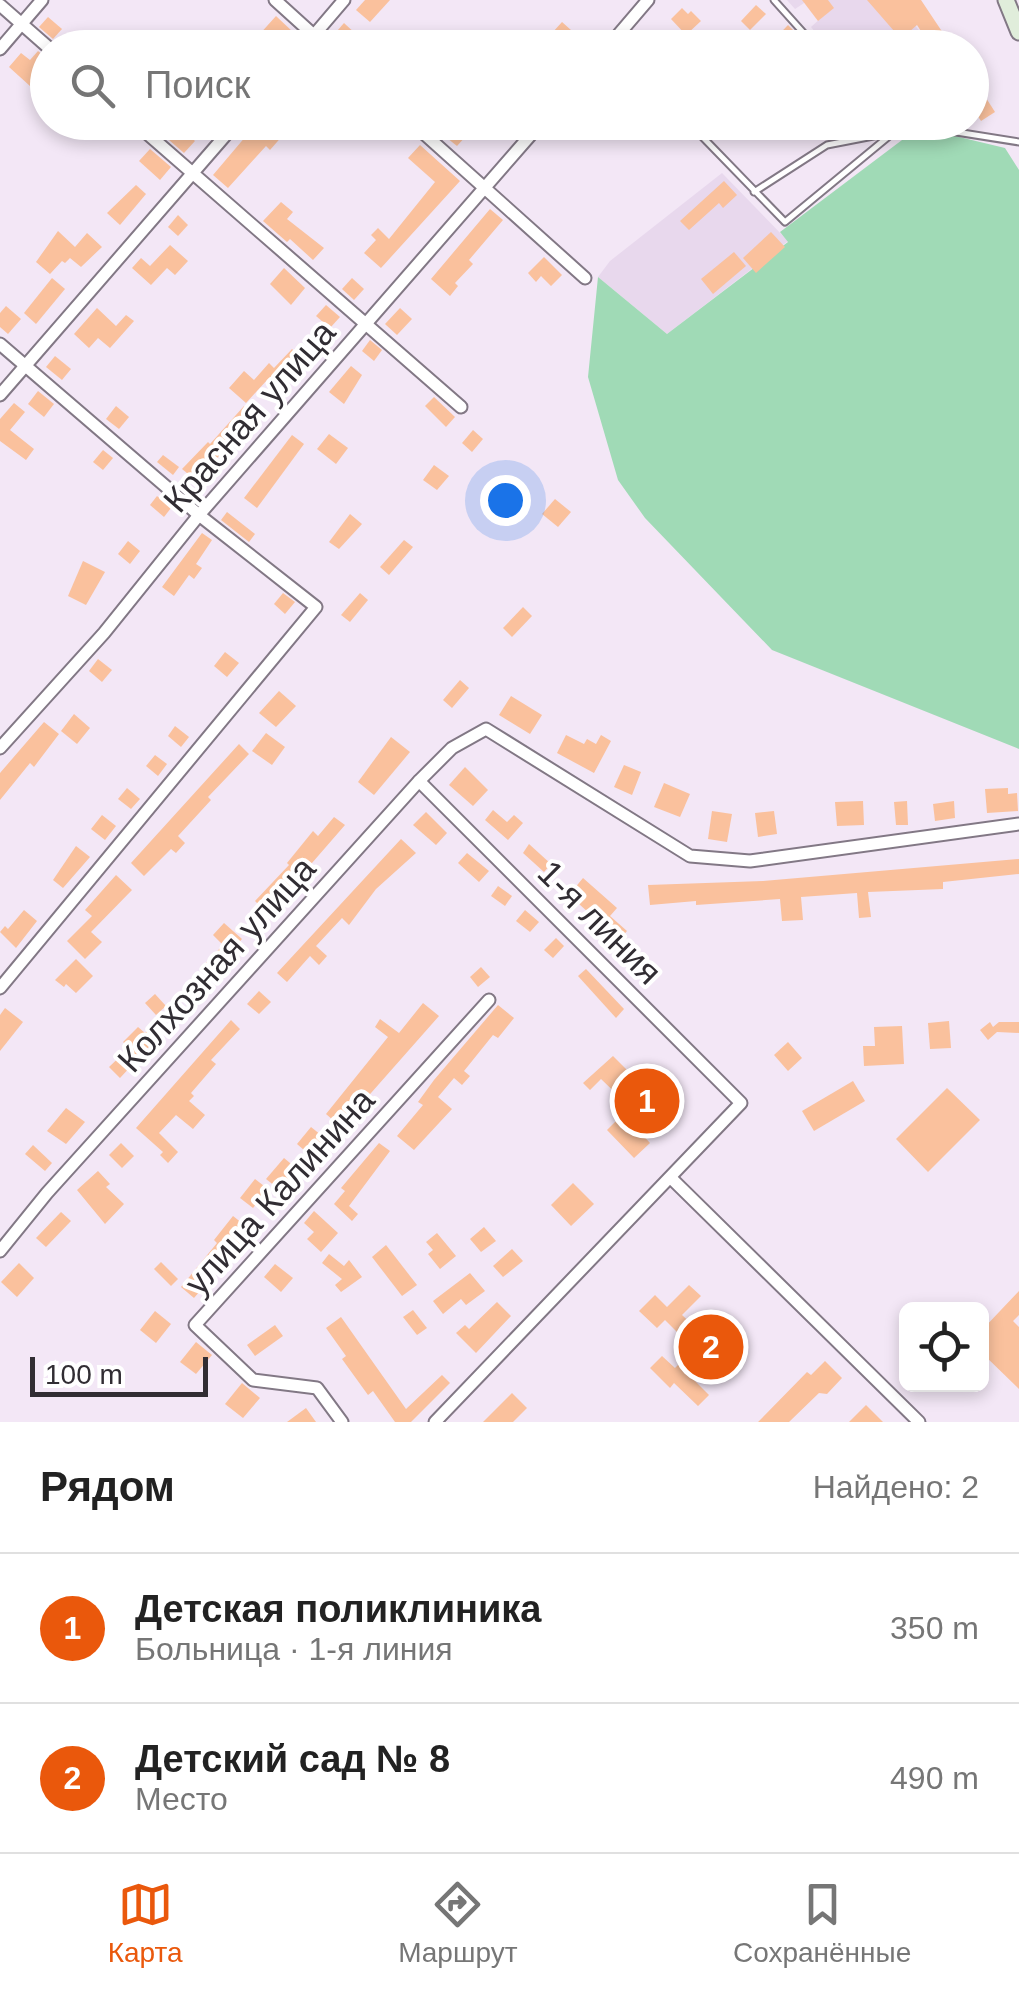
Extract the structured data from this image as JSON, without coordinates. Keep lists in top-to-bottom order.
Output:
{
  "streets": {
    "street": [
      "Красная улица",
      "1-я линия",
      "Колхозная улица",
      "улица Калинина"
    ]
  },
  "crossings": [
    ["1-я линия", "Колхозная улица"]
  ],
  "scale_bar": "100 m",
  "page": {
    "search": "Поиск",
    "pins": ["1", "2"],
    "scale": "100 m",
    "heading": ["Рядом", "Найдено: 2"],
    "list": [
      {
        "mark": "1",
        "name": "Детская поликлиника",
        "note": "Больница · 1-я линия",
        "value": "350 m"
      },
      {
        "mark": "2",
        "name": "Детский сад № 8",
        "note": "Место",
        "value": "490 m"
      }
    ],
    "nav": ["Карта", "Маршрут", "Сохранённые"]
  }
}
